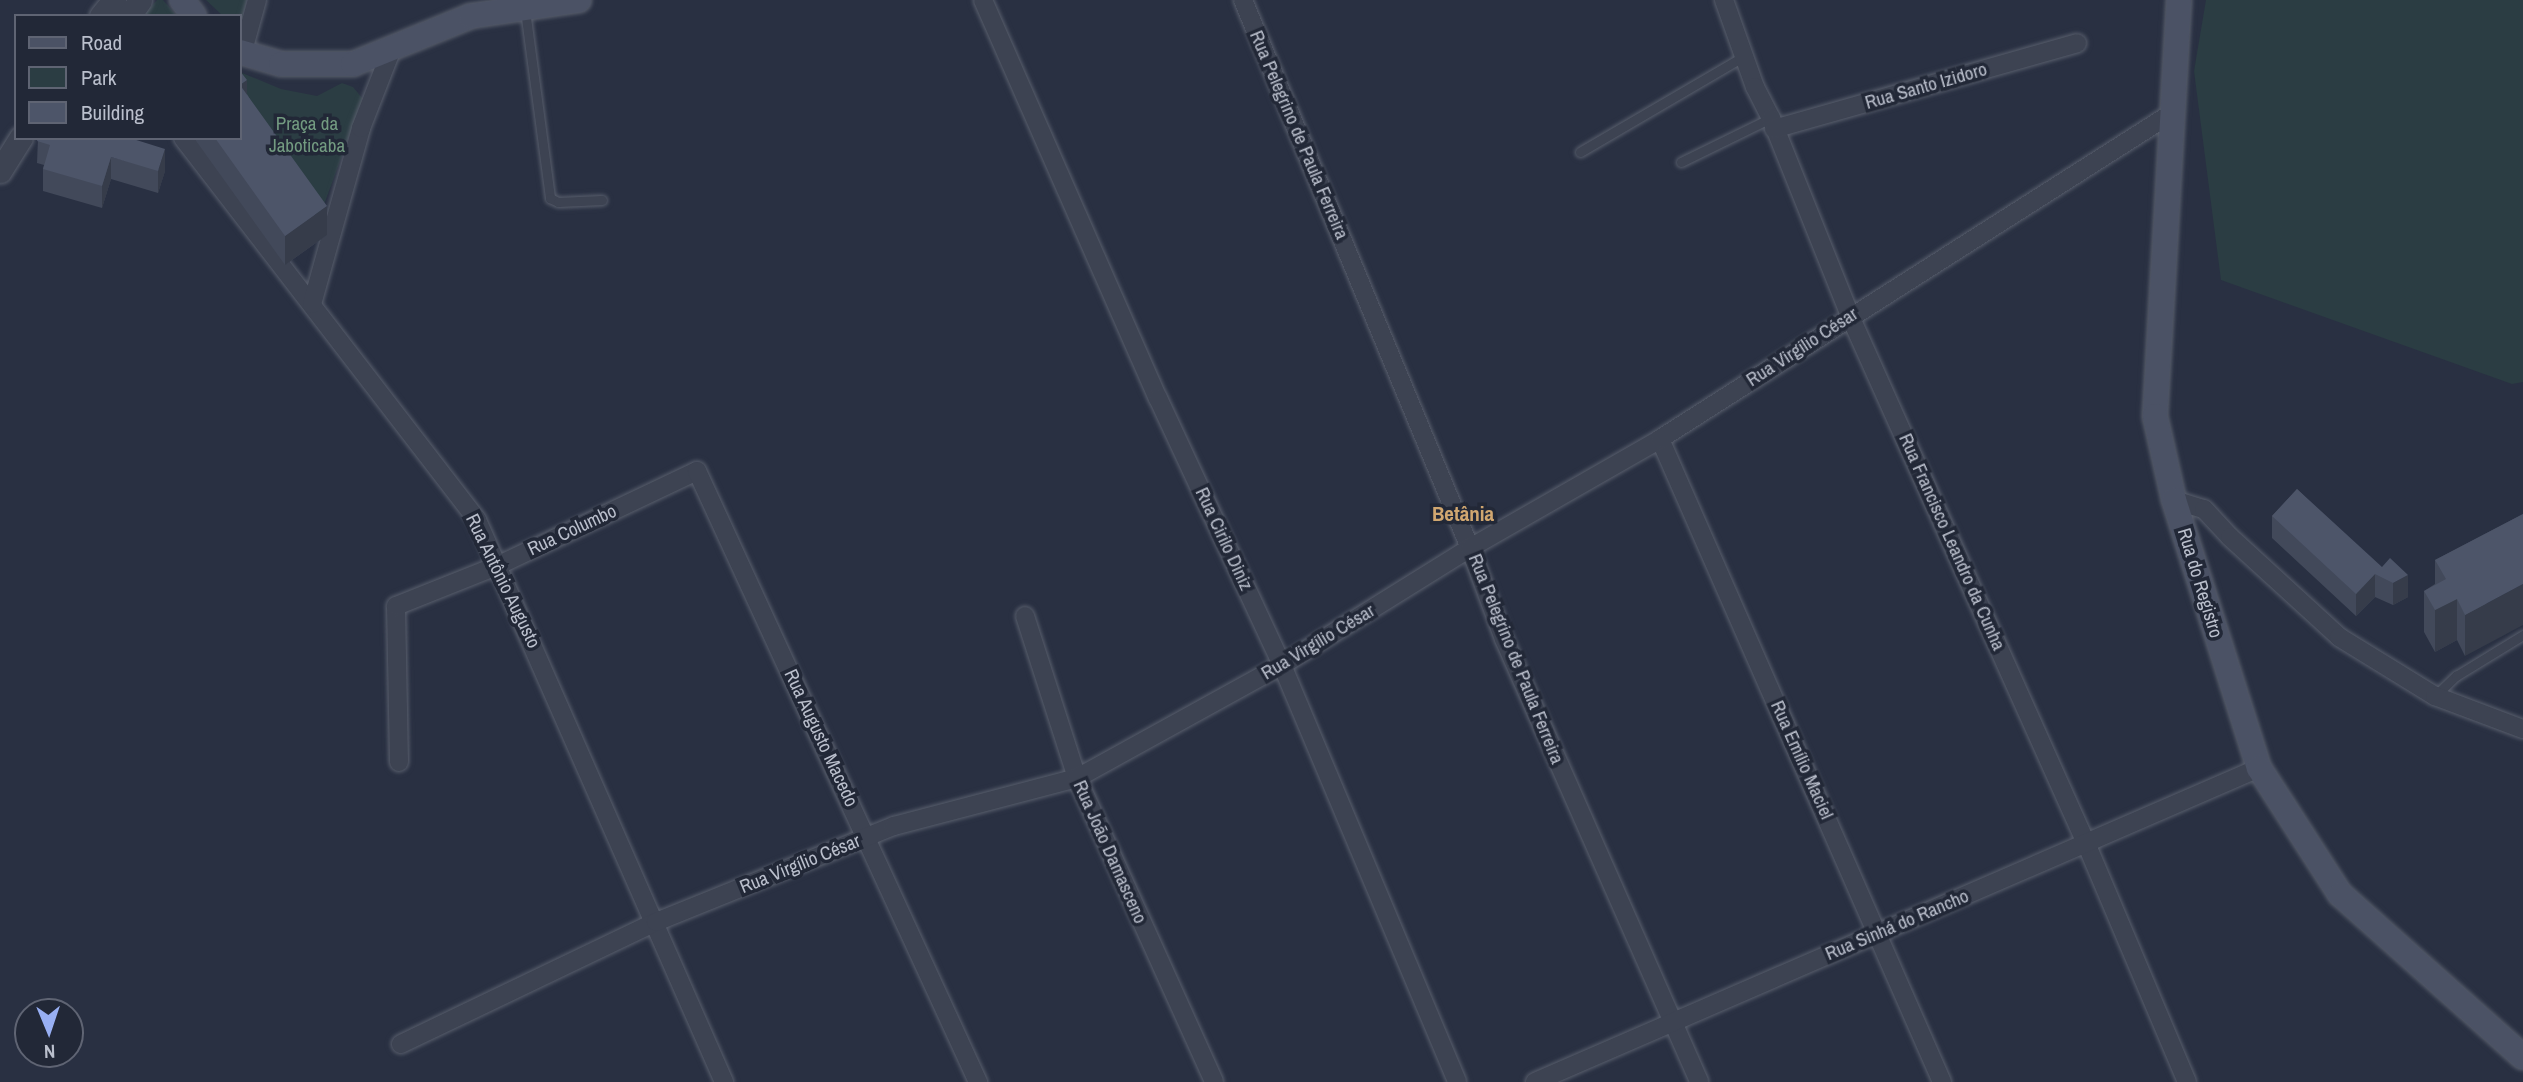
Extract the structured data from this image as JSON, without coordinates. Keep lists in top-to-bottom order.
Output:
{
  "streets": {
    "main road": ["Rua do Registro"],
    "street": [
      "Rua Santo Izidoro",
      "Rua Pelegrino de Paula Ferreira",
      "Rua Virgílio César",
      "Rua Columbo",
      "Rua Cirilo Diniz",
      "Rua Francisco Leandro da Cunha",
      "Rua Antônio Augusto",
      "Rua Augusto Macedo",
      "Rua Emílio Maciel",
      "Rua João Damasceno",
      "Rua Sinhá do Rancho"
    ]
  },
  "crossings": [
    ["Rua Santo Izidoro", "Rua Francisco Leandro da Cunha"],
    ["Rua Pelegrino de Paula Ferreira", "Rua Virgílio César"],
    ["Rua Pelegrino de Paula Ferreira", "Rua Sinhá do Rancho"],
    ["Rua Virgílio César", "Rua Cirilo Diniz"],
    ["Rua Virgílio César", "Rua Francisco Leandro da Cunha"],
    ["Rua Virgílio César", "Rua Antônio Augusto"],
    ["Rua Virgílio César", "Rua do Registro"],
    ["Rua Virgílio César", "Rua Augusto Macedo"],
    ["Rua Virgílio César", "Rua Emílio Maciel"],
    ["Rua Virgílio César", "Rua João Damasceno"],
    ["Rua Columbo", "Rua Antônio Augusto"],
    ["Rua Columbo", "Rua Augusto Macedo"],
    ["Rua Francisco Leandro da Cunha", "Rua Sinhá do Rancho"],
    ["Rua do Registro", "Rua Sinhá do Rancho"],
    ["Rua Emílio Maciel", "Rua Sinhá do Rancho"]
  ],
  "districts": ["Betânia"],
  "parks": ["Praça da Jaboticaba"],
  "legend": ["Road", "Park", "Building"],
  "north": "bottom"
}
